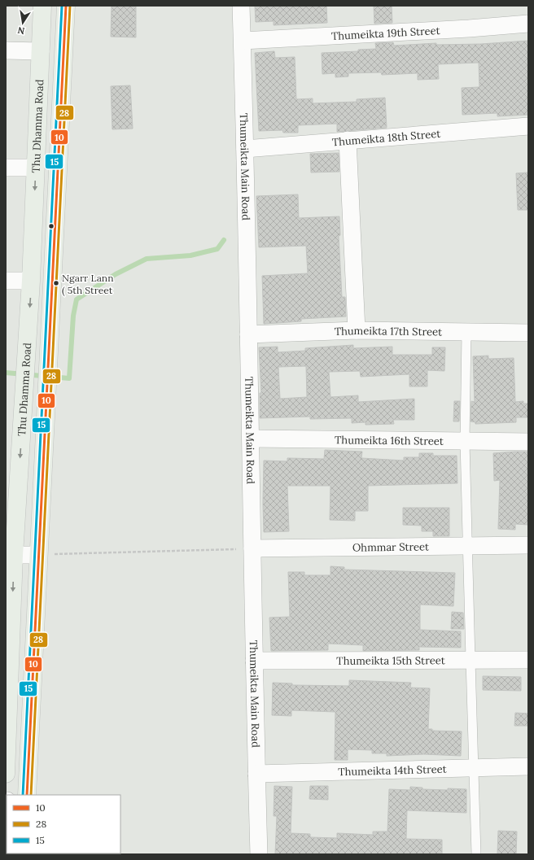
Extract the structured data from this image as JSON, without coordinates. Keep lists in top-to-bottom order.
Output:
{
  "streets": {
    "main road": ["Thu Dhamma Road"],
    "street": [
      "Thumeikta 19th Street",
      "Thumeikta 18th Street",
      "Thumeikta Main Road",
      "Thumeikta 17th Street",
      "Thumeikta 16th Street",
      "Ohmmar Street",
      "Thumeikta 15th Street",
      "Thumeikta 14th Street"
    ]
  },
  "crossings": [
    ["Thumeikta 19th Street", "Thumeikta Main Road"],
    ["Thumeikta 18th Street", "Thumeikta Main Road"],
    ["Thumeikta Main Road", "Thumeikta 17th Street"],
    ["Thumeikta Main Road", "Thumeikta 16th Street"],
    ["Thumeikta Main Road", "Ohmmar Street"],
    ["Thumeikta Main Road", "Thumeikta 15th Street"],
    ["Thumeikta Main Road", "Thumeikta 14th Street"]
  ],
  "places": ["Ngarr Lann ( 5th Street"],
  "lines": ["transit line 10", "transit line 28", "transit line 15"],
  "legend": ["10", "28", "15"],
  "north": "bottom"
}
